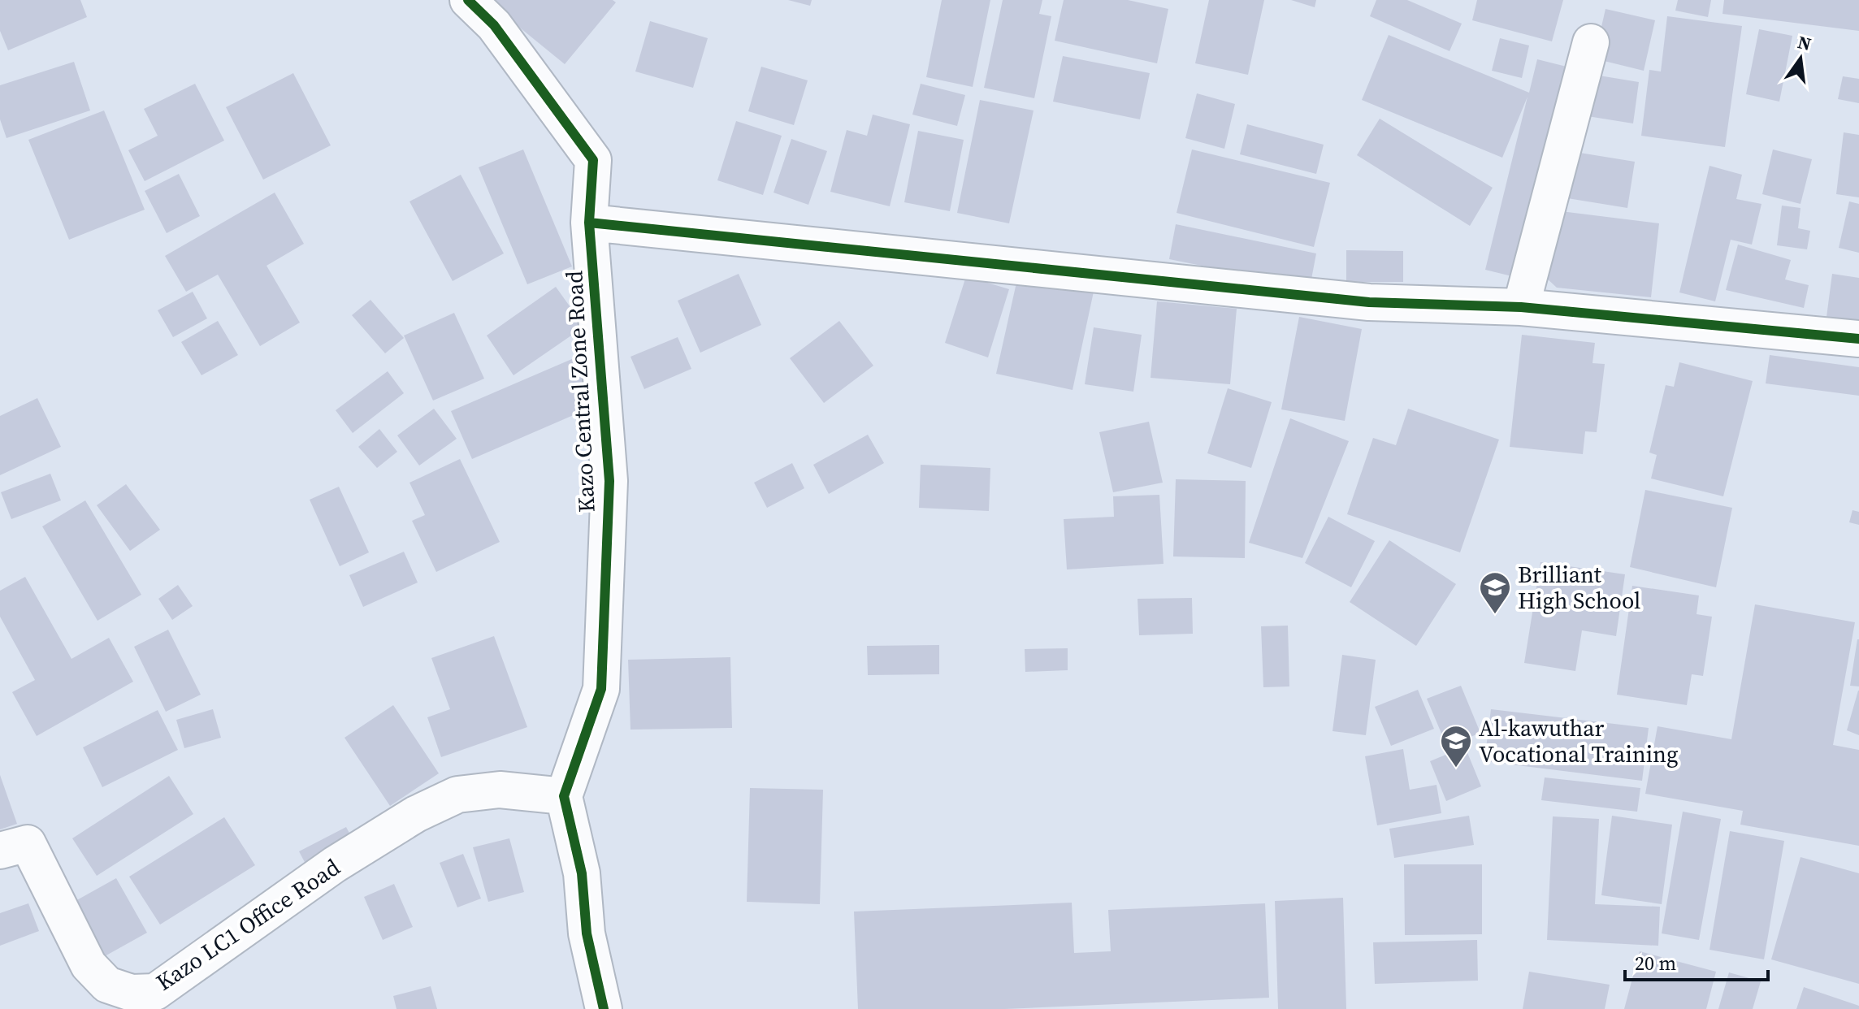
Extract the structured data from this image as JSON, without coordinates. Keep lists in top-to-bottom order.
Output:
{
  "streets": {
    "street": ["Kazo Central Zone Road", "Kazo LC1 Office Road"]
  },
  "crossings": [
    ["Kazo Central Zone Road", "Kazo LC1 Office Road"]
  ],
  "places": {
    "school or university": ["Brilliant High School", "Al-kawuthar Vocational Training"]
  },
  "scale_bar": "20 m",
  "north": "top"
}
